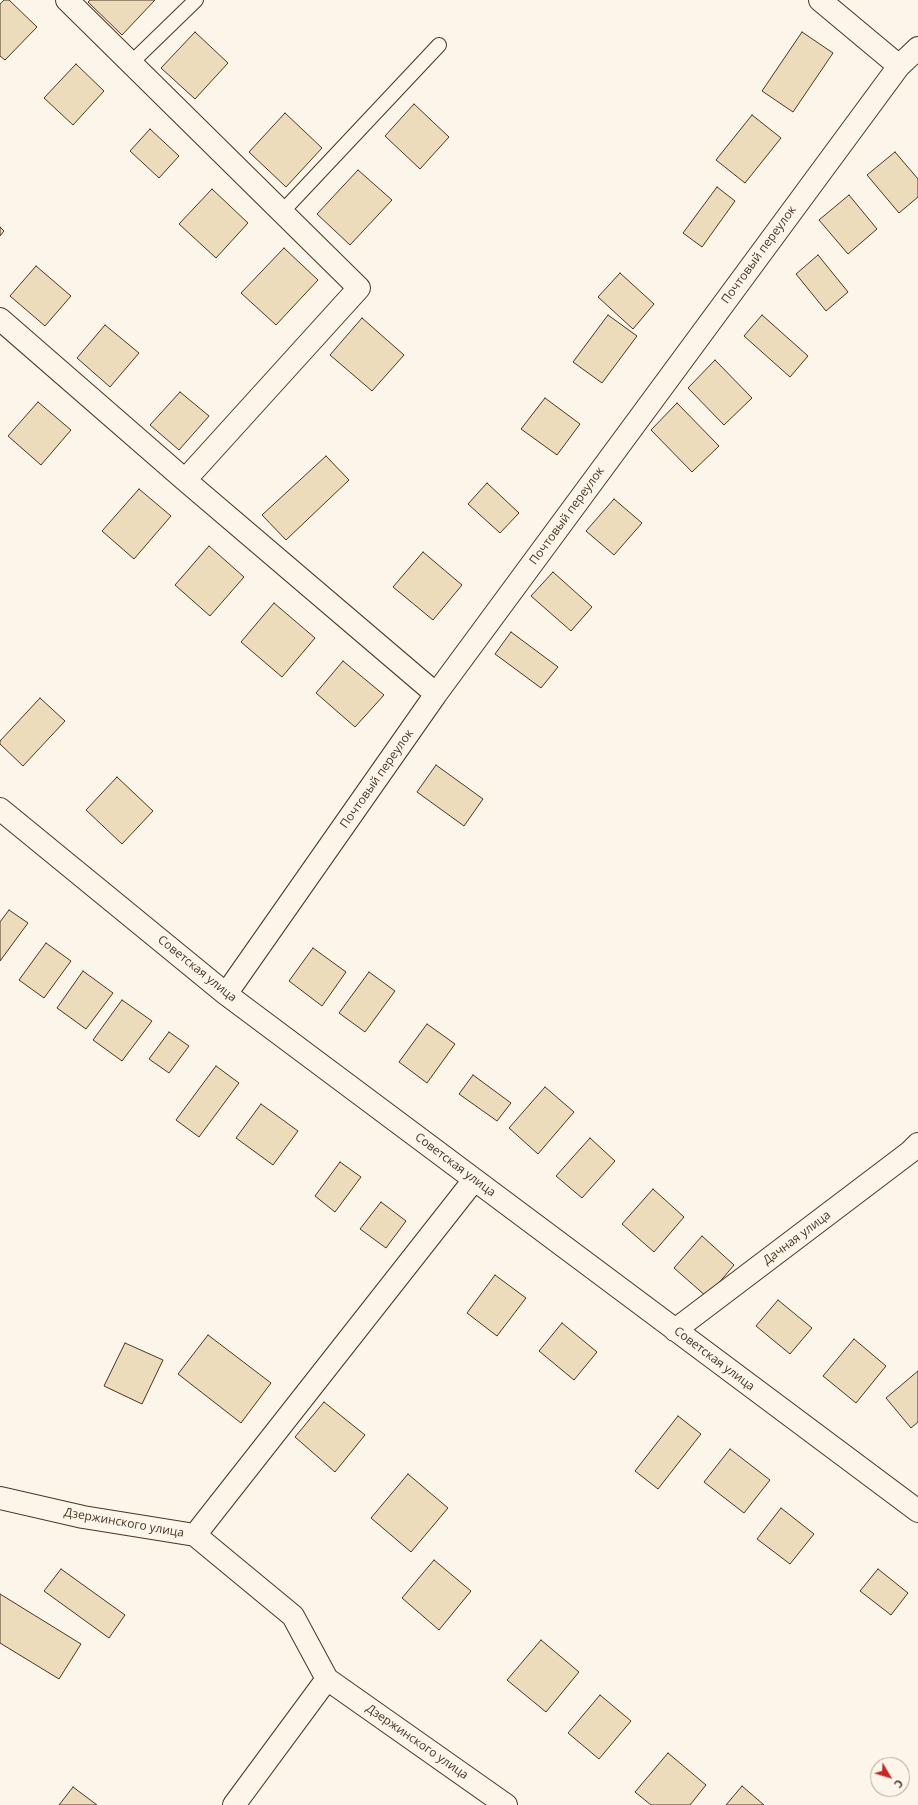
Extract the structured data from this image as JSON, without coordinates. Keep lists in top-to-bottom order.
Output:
{
  "streets": {
    "street": [
      "Почтовый переулок",
      "Советская улица",
      "Дачная улица",
      "Дзержинского улица"
    ]
  },
  "crossings": [
    ["Почтовый переулок", "Советская улица"],
    ["Советская улица", "Дачная улица"]
  ],
  "north": "bottom right"
}
